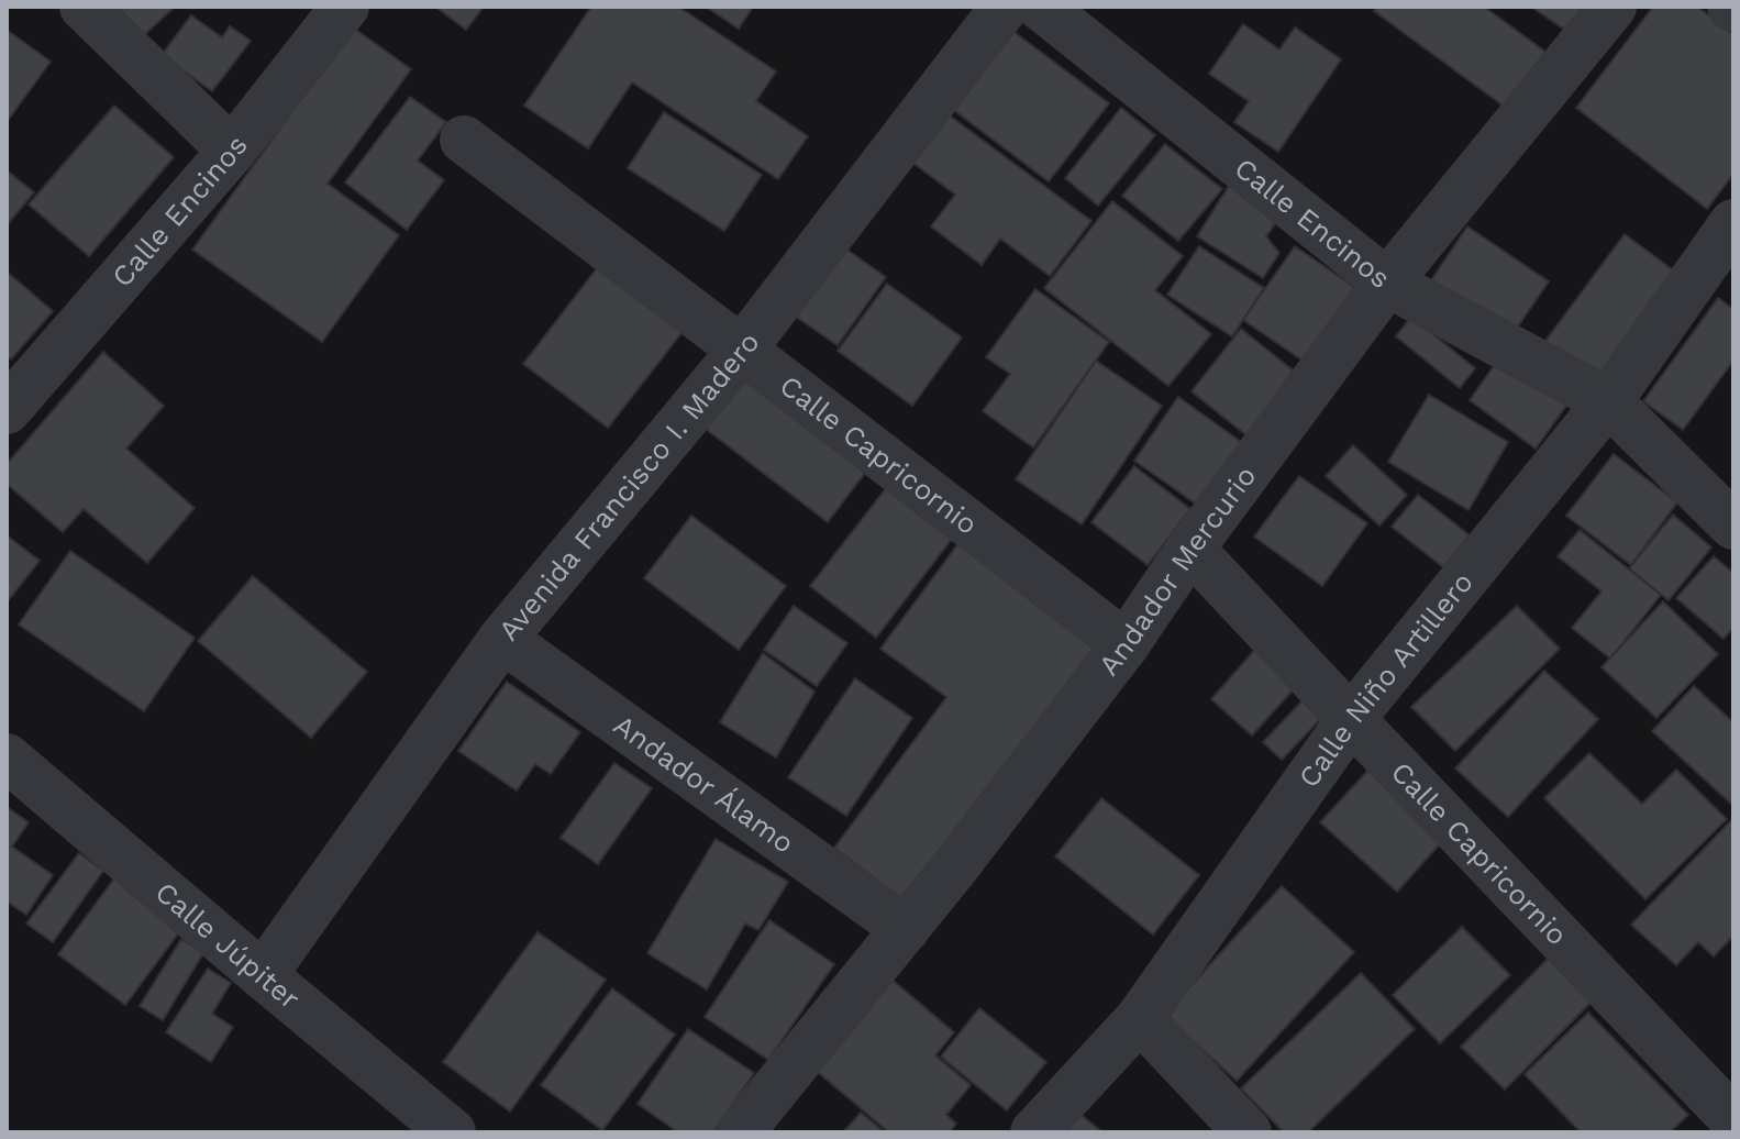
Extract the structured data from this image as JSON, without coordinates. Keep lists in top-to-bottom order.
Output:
{
  "streets": {
    "street": [
      "Calle Encinos",
      "Calle Capricornio",
      "Avenida Francisco I. Madero",
      "Andador Mercurio",
      "Calle Niño Artillero",
      "Andador Álamo",
      "Calle Júpiter"
    ]
  },
  "crossings": [
    ["Calle Encinos", "Andador Mercurio"],
    ["Calle Encinos", "Calle Niño Artillero"],
    ["Calle Capricornio", "Avenida Francisco I. Madero"],
    ["Calle Capricornio", "Andador Mercurio"],
    ["Calle Capricornio", "Calle Niño Artillero"],
    ["Avenida Francisco I. Madero", "Andador Álamo"],
    ["Avenida Francisco I. Madero", "Calle Júpiter"],
    ["Andador Mercurio", "Andador Álamo"]
  ]
}
